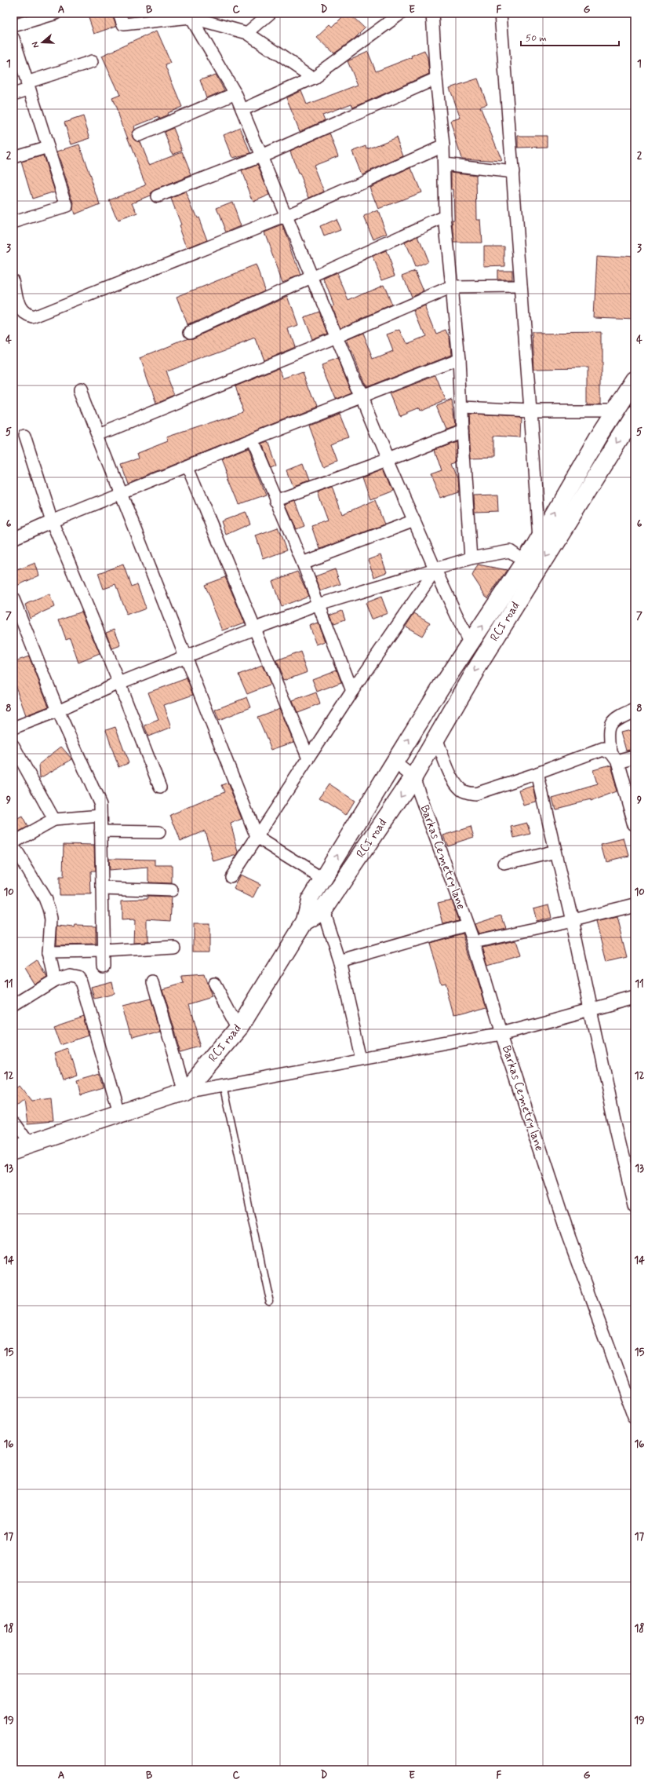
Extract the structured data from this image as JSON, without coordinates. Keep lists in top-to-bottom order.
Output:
{
  "streets": {
    "street": ["RCI road", "Barkas Cemetry lane"]
  },
  "crossings": [
    ["RCI road", "Barkas Cemetry lane"]
  ],
  "scale_bar": "50 m",
  "north": "left",
  "grid": {
    "columns": [
      "A",
      "B",
      "C",
      "D",
      "E",
      "F",
      "G"
    ],
    "rows": [
      "1",
      "2",
      "3",
      "4",
      "5",
      "6",
      "7",
      "8",
      "9",
      "10",
      "11",
      "12",
      "13",
      "14",
      "15",
      "16",
      "17",
      "18",
      "19"
    ]
  }
}
